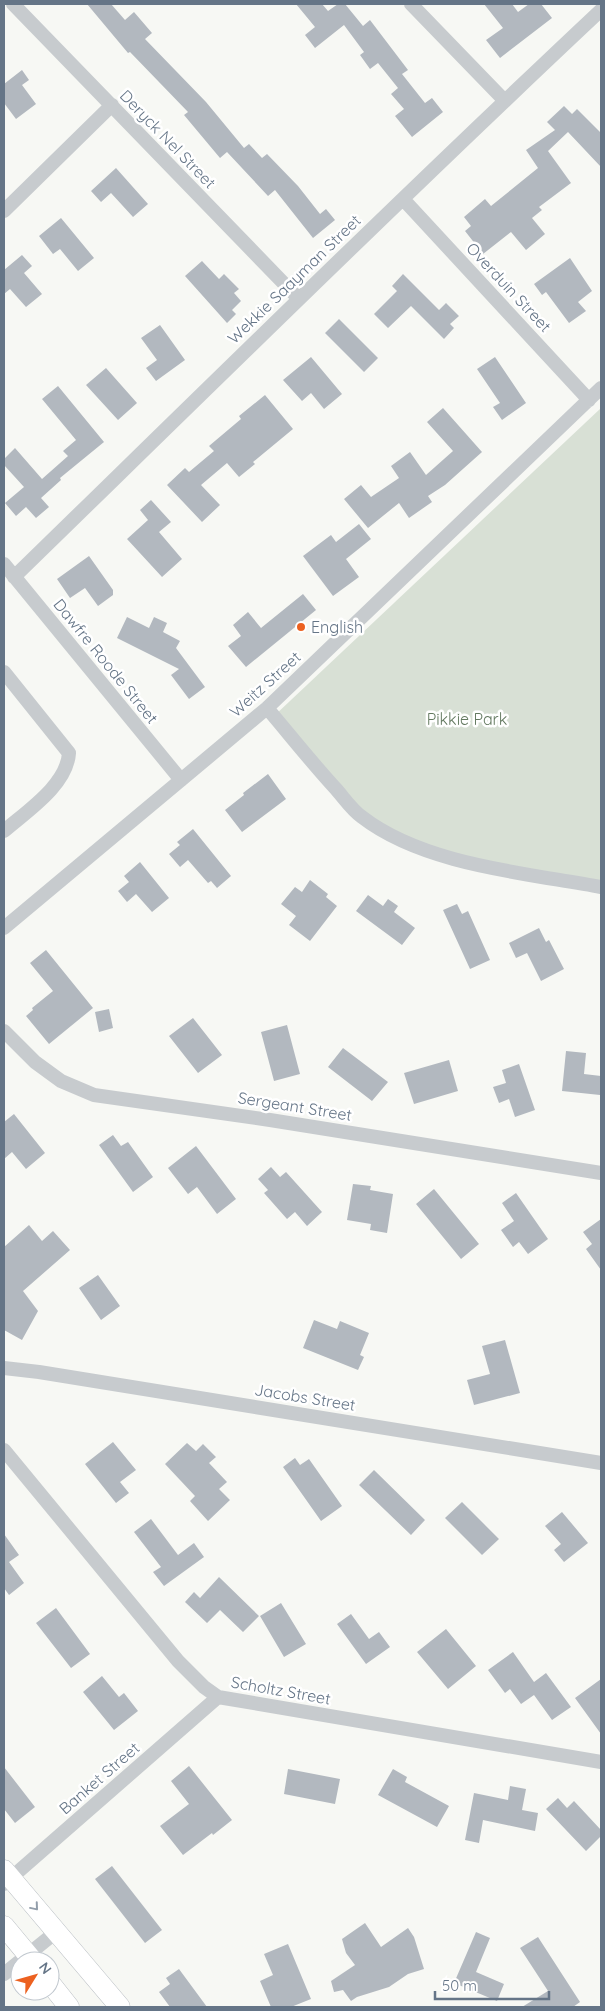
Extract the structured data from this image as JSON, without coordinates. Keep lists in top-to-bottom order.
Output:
{
  "streets": {
    "street": [
      "Deryck Nel Street",
      "Wekkie Saayman Street",
      "Overduin Street",
      "Dawfre Roode Street",
      "Weitz Street",
      "Sergeant Street",
      "Jacobs Street",
      "Scholtz Street",
      "Banket Street"
    ]
  },
  "crossings": [
    ["Deryck Nel Street", "Wekkie Saayman Street"],
    ["Wekkie Saayman Street", "Overduin Street"],
    ["Wekkie Saayman Street", "Dawfre Roode Street"],
    ["Overduin Street", "Weitz Street"],
    ["Dawfre Roode Street", "Weitz Street"],
    ["Scholtz Street", "Banket Street"]
  ],
  "parks": ["Pikkie Park"],
  "places": ["English"],
  "scale_bar": "50 m",
  "north": "top right"
}
